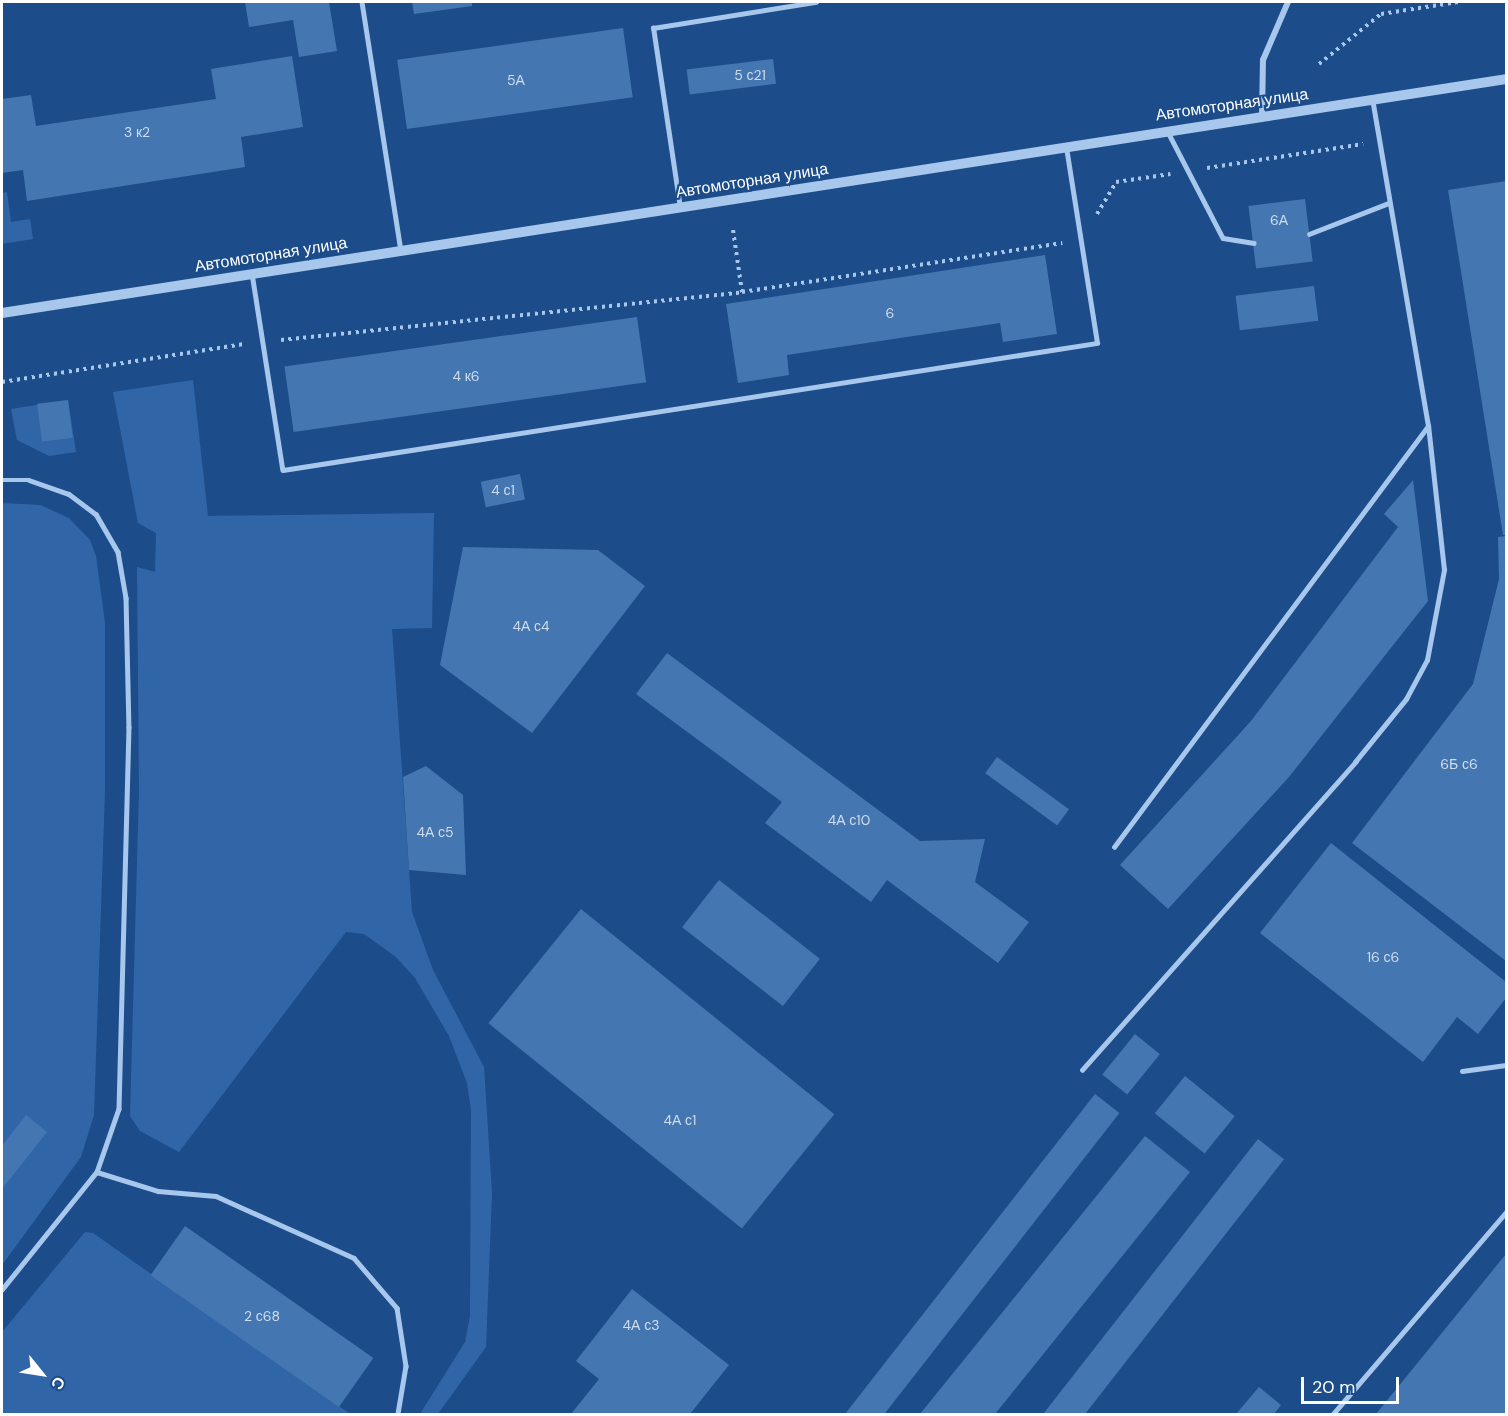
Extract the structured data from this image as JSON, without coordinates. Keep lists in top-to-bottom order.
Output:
{
  "streets": {
    "street": ["Автомоторная улица"]
  },
  "house_numbers": [
    "5 с21",
    "5А",
    "3 к2",
    "6А",
    "6",
    "4 к6",
    "4 с1",
    "4А с4",
    "6Б с6",
    "4А с10",
    "4А с5",
    "16 с6",
    "4А с1",
    "2 с68",
    "4А с3"
  ],
  "scale_bar": "20 m",
  "north": "bottom right"
}
